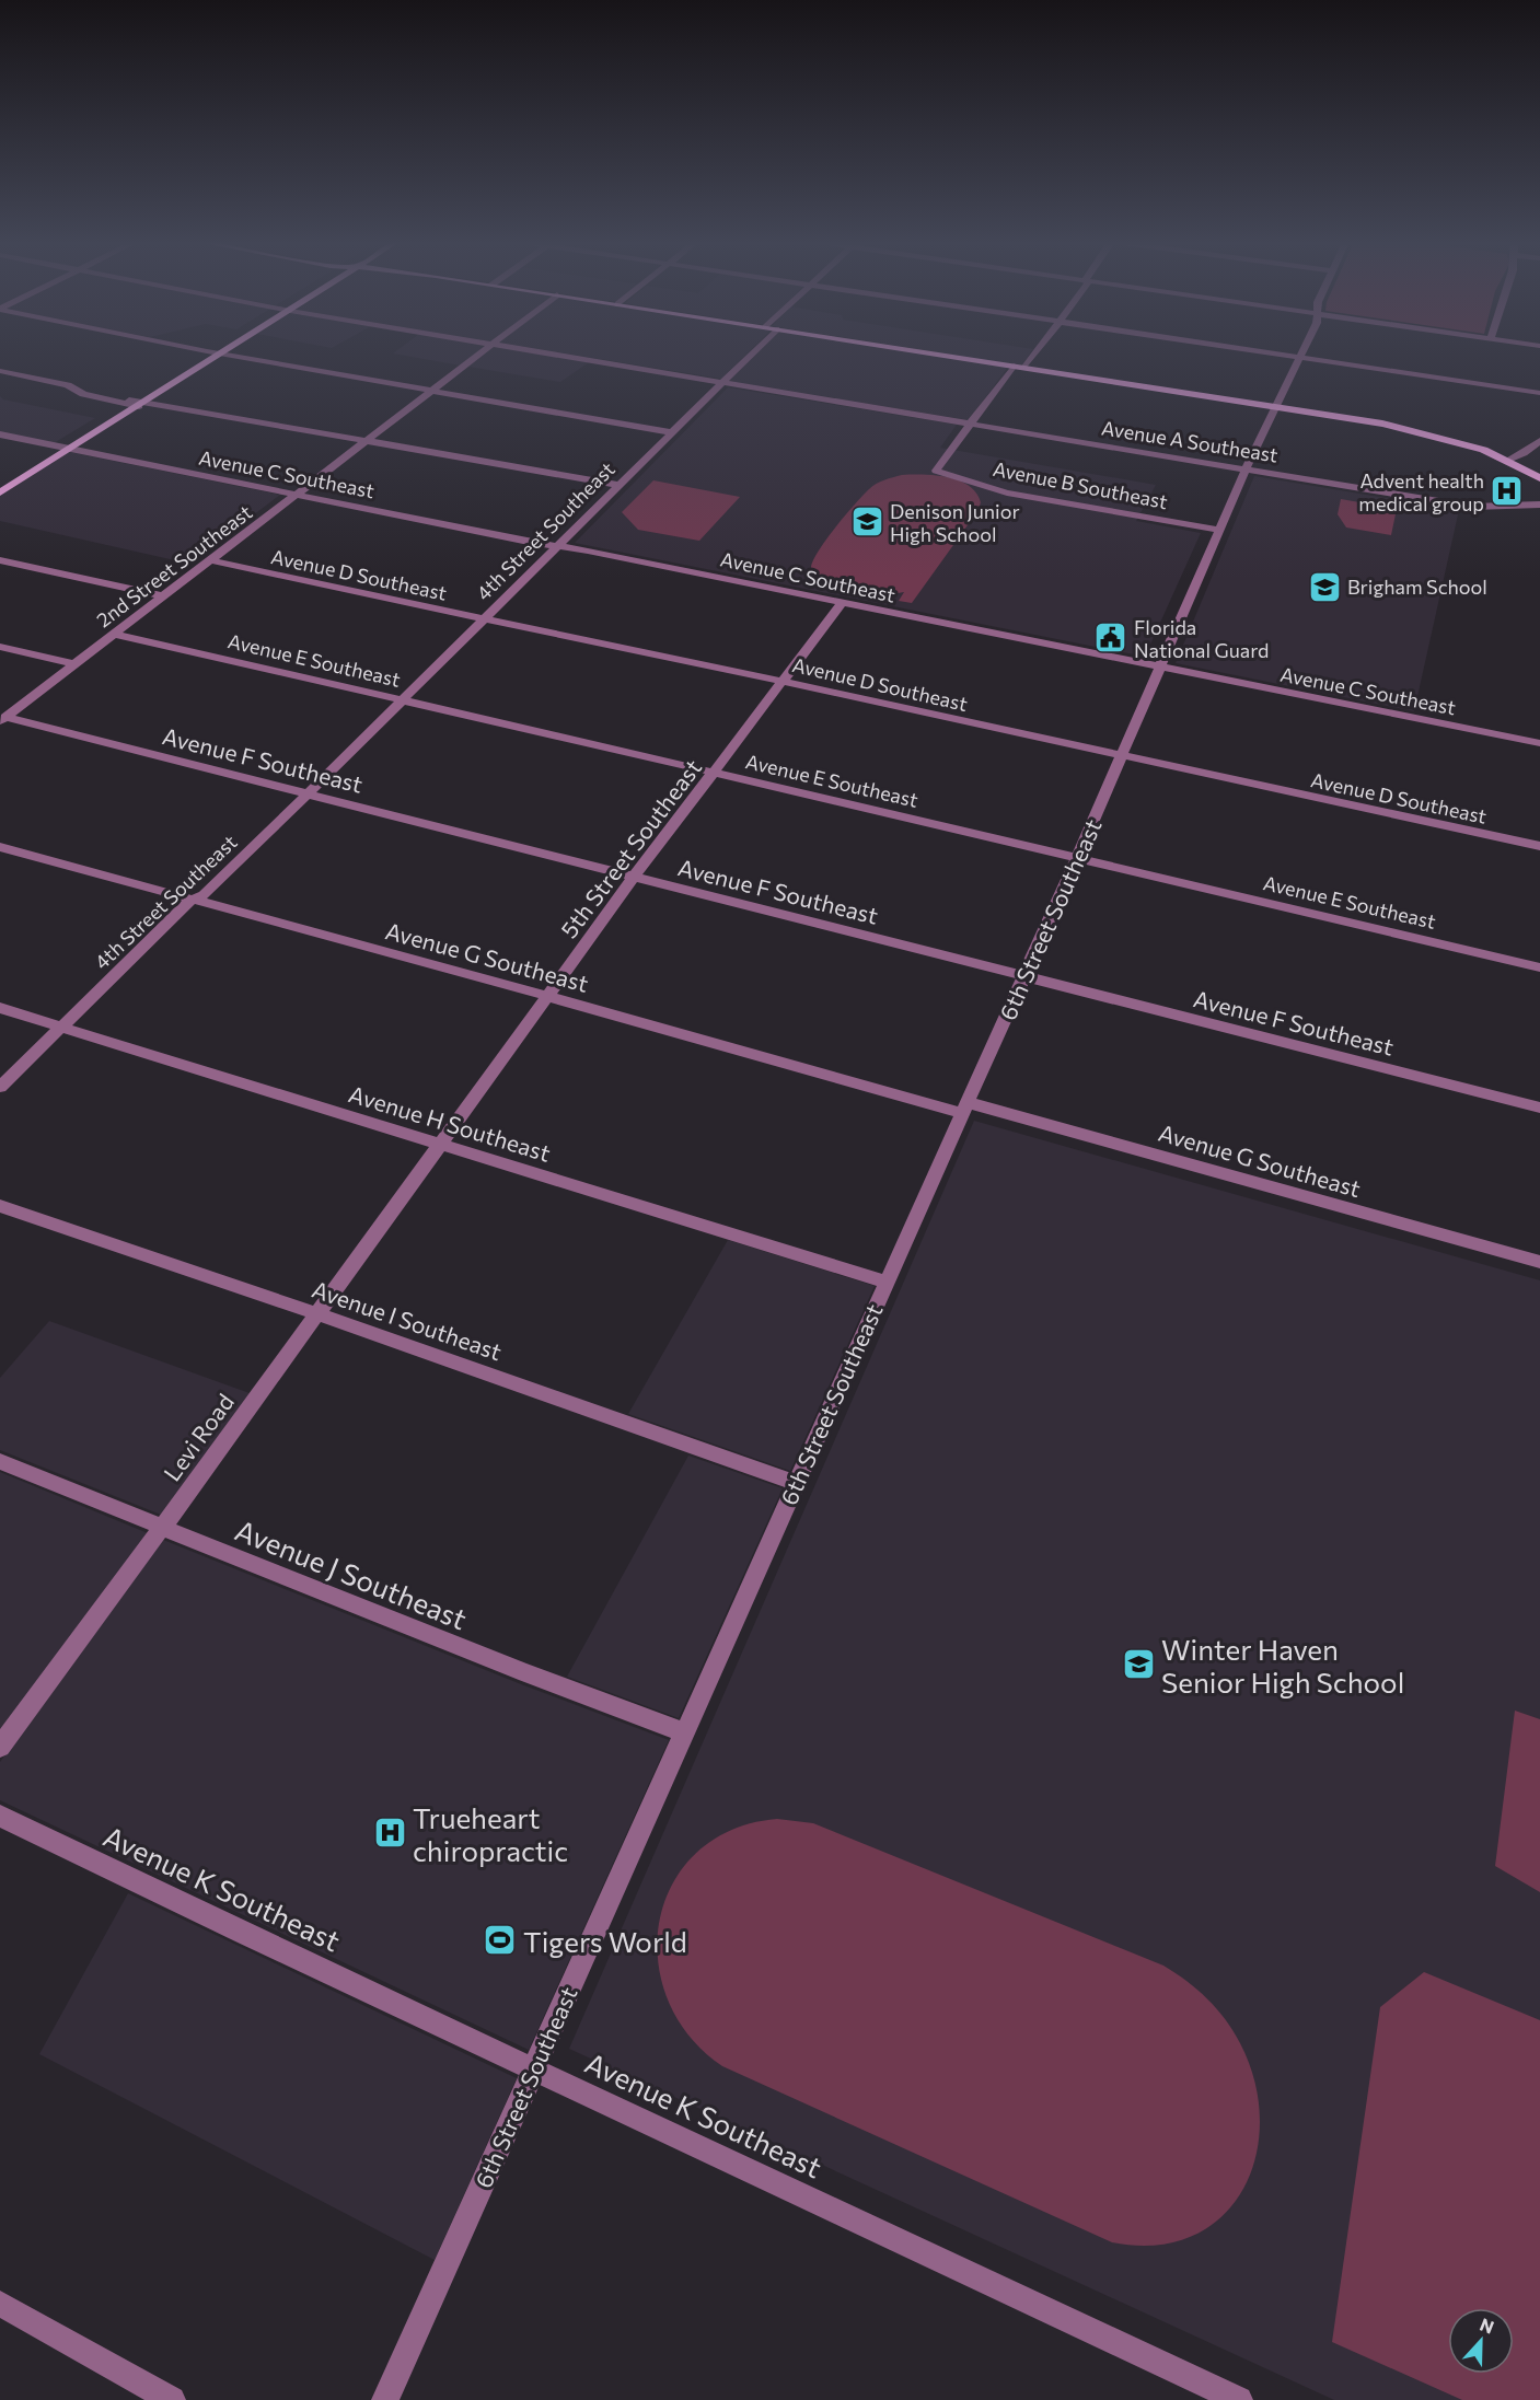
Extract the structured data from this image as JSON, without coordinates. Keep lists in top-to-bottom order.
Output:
{
  "streets": {
    "street": [
      "Avenue A Southeast",
      "Avenue C Southeast",
      "Avenue B Southeast",
      "4th Street Southeast",
      "2nd Street Southeast",
      "Avenue D Southeast",
      "Avenue E Southeast",
      "Avenue F Southeast",
      "5th Street Southeast",
      "6th Street Southeast",
      "Avenue G Southeast",
      "Avenue H Southeast",
      "Avenue I Southeast",
      "Levi Road",
      "Avenue J Southeast",
      "Avenue K Southeast"
    ]
  },
  "crossings": [
    ["Avenue A Southeast", "Avenue B Southeast"],
    ["Avenue A Southeast", "4th Street Southeast"],
    ["Avenue A Southeast", "6th Street Southeast"],
    ["Avenue C Southeast", "4th Street Southeast"],
    ["Avenue C Southeast", "2nd Street Southeast"],
    ["Avenue C Southeast", "5th Street Southeast"],
    ["Avenue C Southeast", "6th Street Southeast"],
    ["Avenue B Southeast", "6th Street Southeast"],
    ["4th Street Southeast", "Avenue D Southeast"],
    ["4th Street Southeast", "Avenue E Southeast"],
    ["4th Street Southeast", "Avenue F Southeast"],
    ["4th Street Southeast", "Avenue G Southeast"],
    ["4th Street Southeast", "Avenue H Southeast"],
    ["2nd Street Southeast", "Avenue D Southeast"],
    ["2nd Street Southeast", "Avenue E Southeast"],
    ["2nd Street Southeast", "Avenue F Southeast"],
    ["Avenue D Southeast", "5th Street Southeast"],
    ["Avenue D Southeast", "6th Street Southeast"],
    ["Avenue E Southeast", "5th Street Southeast"],
    ["Avenue E Southeast", "6th Street Southeast"],
    ["Avenue F Southeast", "5th Street Southeast"],
    ["Avenue F Southeast", "6th Street Southeast"],
    ["5th Street Southeast", "Avenue G Southeast"],
    ["5th Street Southeast", "Avenue H Southeast"],
    ["5th Street Southeast", "Levi Road"],
    ["6th Street Southeast", "Avenue G Southeast"],
    ["6th Street Southeast", "Avenue H Southeast"],
    ["6th Street Southeast", "Avenue I Southeast"],
    ["6th Street Southeast", "Avenue J Southeast"],
    ["6th Street Southeast", "Avenue K Southeast"],
    ["Avenue H Southeast", "Levi Road"],
    ["Avenue I Southeast", "Levi Road"],
    ["Levi Road", "Avenue J Southeast"]
  ],
  "places": {
    "hospital": ["Advent health medical group", "Trueheart chiropractic"],
    "school or university": ["Denison Junior High School", "Brigham School", "Winter Haven Senior High School"],
    "public building": ["Florida National Guard"],
    "sports": ["Tigers World"]
  },
  "north": "top"
}
